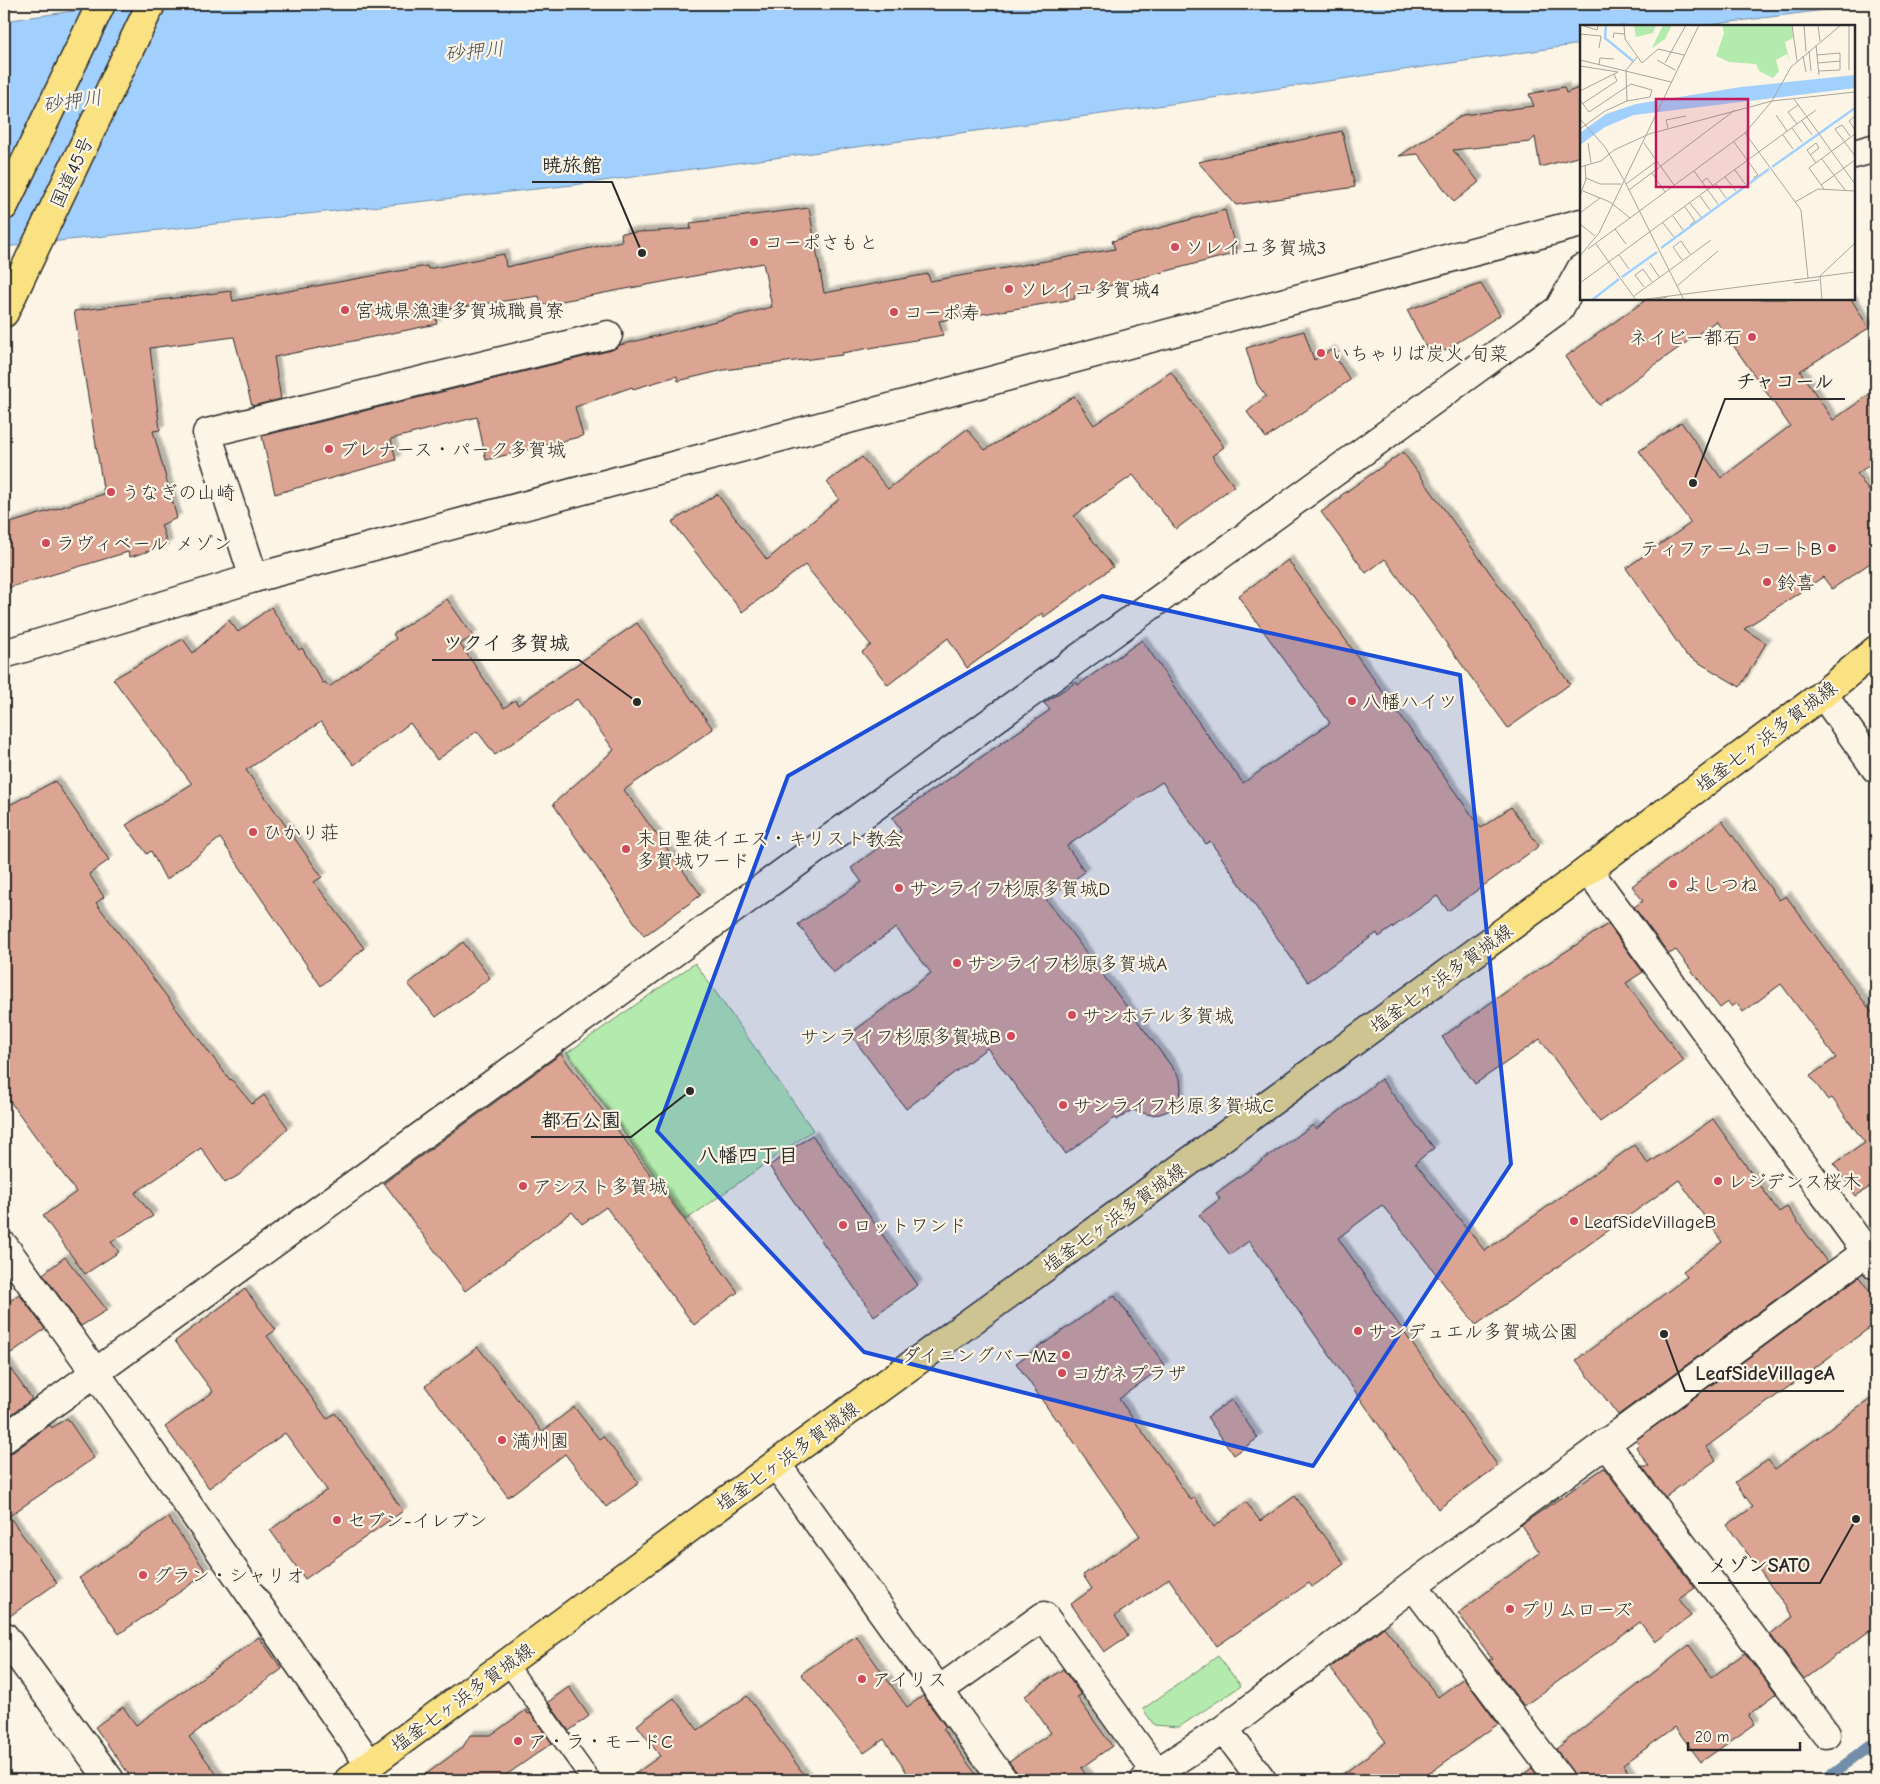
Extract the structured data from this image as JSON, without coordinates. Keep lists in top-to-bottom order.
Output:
{
  "streets": {
    "main road": ["国道45号", "塩釜七ヶ浜多賀城線"]
  },
  "districts": ["八幡四丁目"],
  "water": ["砂押川"],
  "places": [
    "コーポさもと",
    "ソレイユ多賀城3",
    "暁旅館",
    "ソレイユ多賀城4",
    "宮城県漁連多賀城職員寮",
    "コーポ寿",
    "ネイビー都石",
    "いちゃりば炭火 旬菜",
    "ブレナース・パーク多賀城",
    "チャコール",
    "うなぎの山崎",
    "ラヴィベール メゾン",
    "ティファームコートB",
    "鈴喜",
    "八幡ハイツ",
    "ツクイ 多賀城",
    "ひかり荘",
    "末日聖徒イエス・キリスト教会 多賀城ワード",
    "よしつね",
    "サンライフ杉原多賀城D",
    "サンライフ杉原多賀城A",
    "サンホテル多賀城",
    "サンライフ杉原多賀城B",
    "都石公園",
    "サンライフ杉原多賀城C",
    "レジデンス桜木",
    "アシスト多賀城",
    "LeafSideVillageB",
    "ロットワンド",
    "サンデュエル多賀城公園",
    "LeafSideVillageA",
    "ダイニングバーMz",
    "コガネプラザ",
    "満州園",
    "メゾンSATO",
    "セブン-イレブン",
    "グラン・シャリオ",
    "プリムローズ",
    "アイリス",
    "ア・ラ・モードC"
  ],
  "scale_bar": "20 m"
}
